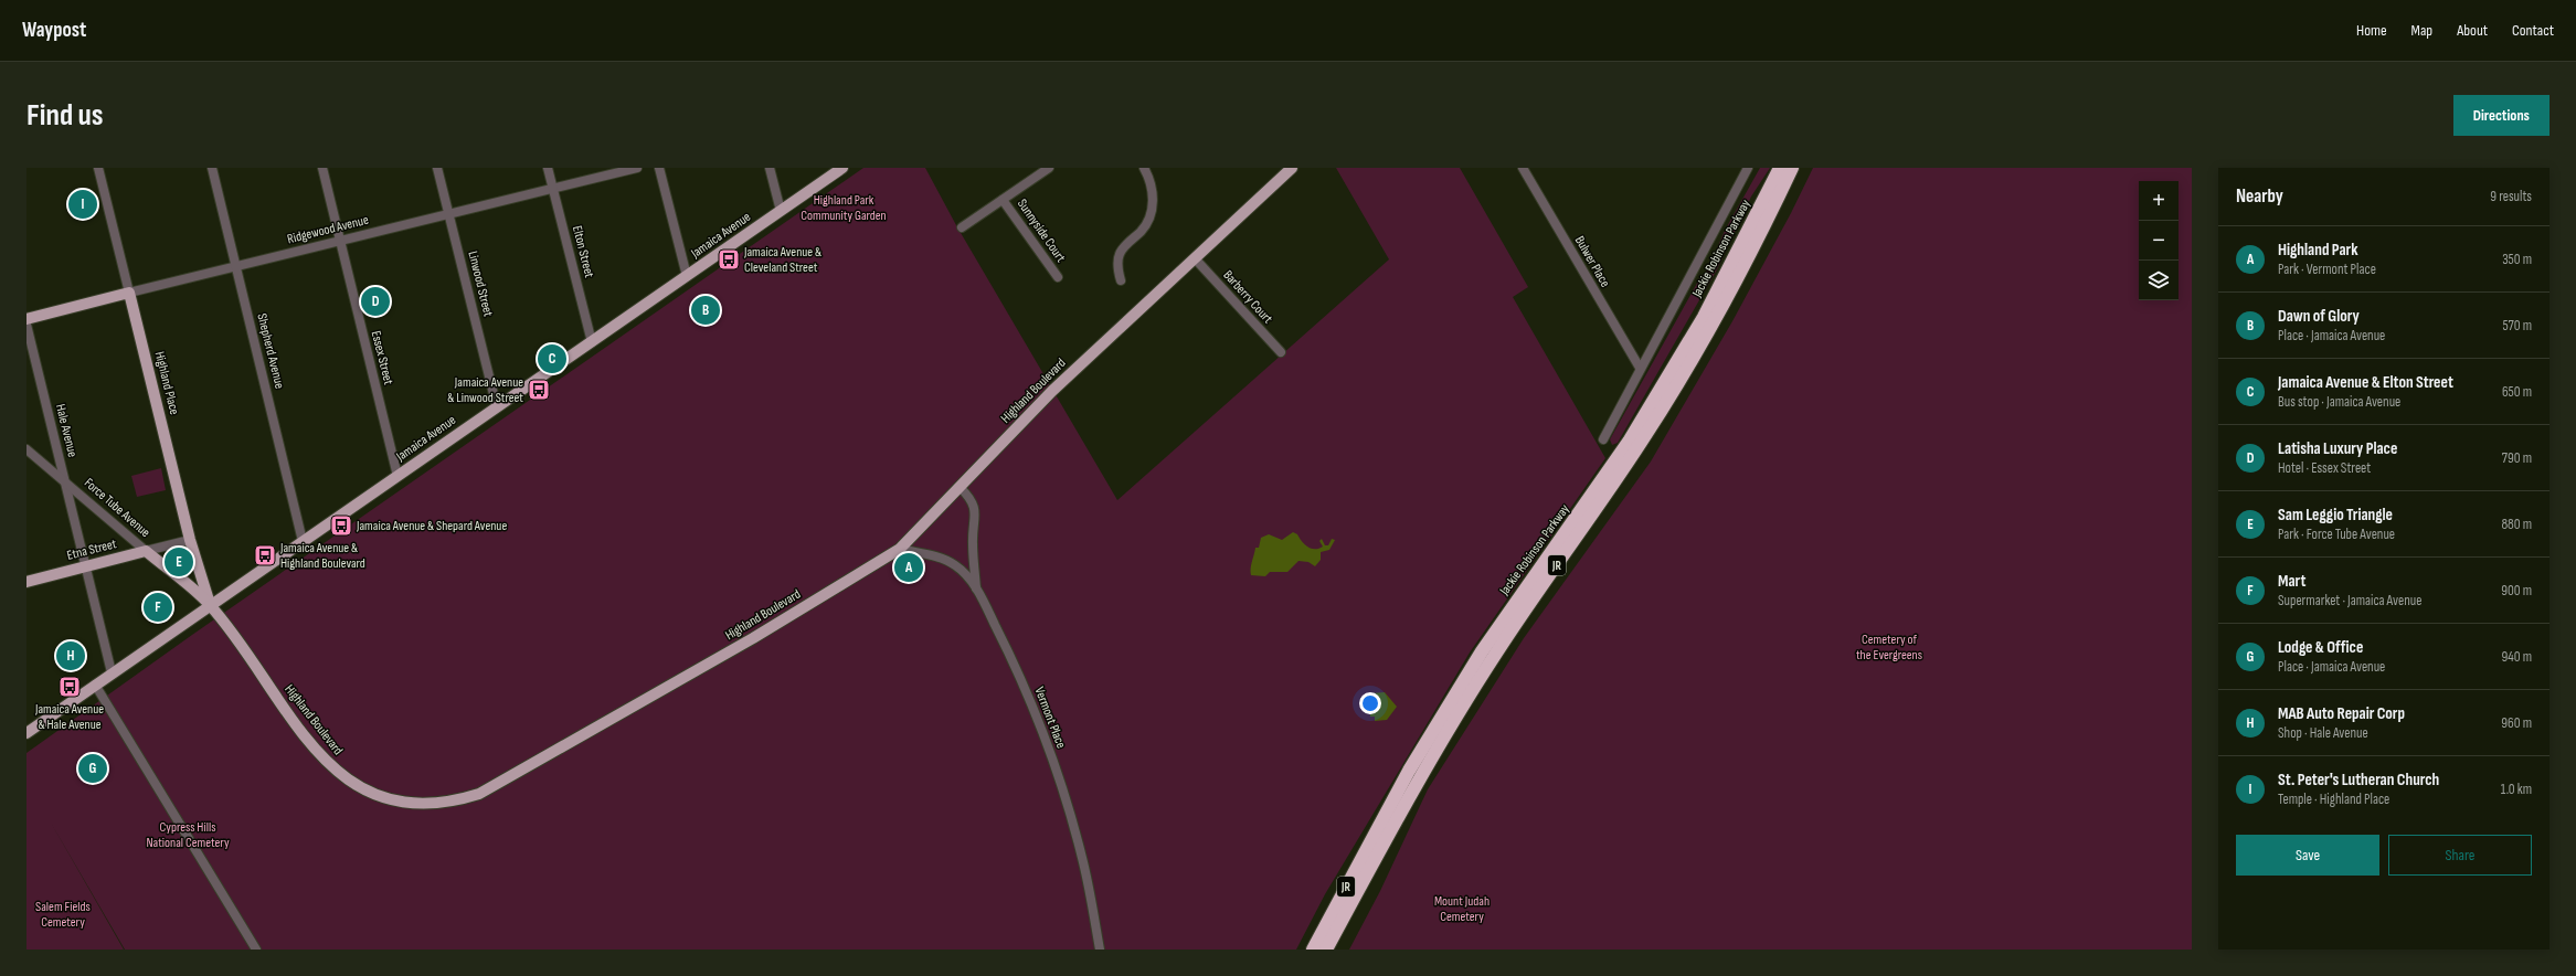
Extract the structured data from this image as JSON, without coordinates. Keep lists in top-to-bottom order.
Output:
{
  "streets": {
    "highway": ["Jackie Robinson Parkway", "JR"],
    "main road": [
      "Ridgewood Avenue",
      "Jamaica Avenue",
      "Highland Place",
      "Highland Boulevard",
      "Force Tube Avenue",
      "Etna Street"
    ],
    "street": [
      "Sunnyside Court",
      "Elton Street",
      "Bulwer Place",
      "Linwood Street",
      "Barberry Court",
      "Shepherd Avenue",
      "Essex Street",
      "Hale Avenue",
      "Vermont Place"
    ]
  },
  "crossings": [
    ["Ridgewood Avenue", "Elton Street"],
    ["Ridgewood Avenue", "Linwood Street"],
    ["Ridgewood Avenue", "Shepherd Avenue"],
    ["Ridgewood Avenue", "Essex Street"],
    ["Ridgewood Avenue", "Highland Place"],
    ["Jamaica Avenue", "Elton Street"],
    ["Jamaica Avenue", "Linwood Street"],
    ["Jamaica Avenue", "Shepherd Avenue"],
    ["Jamaica Avenue", "Essex Street"],
    ["Jamaica Avenue", "Highland Place"],
    ["Jamaica Avenue", "Highland Boulevard"],
    ["Jamaica Avenue", "Hale Avenue"],
    ["Jamaica Avenue", "Force Tube Avenue"],
    ["Jackie Robinson Parkway", "Bulwer Place"],
    ["Barberry Court", "Highland Boulevard"],
    ["Highland Place", "Highland Boulevard"],
    ["Highland Place", "Force Tube Avenue"],
    ["Highland Place", "Etna Street"],
    ["Highland Boulevard", "Force Tube Avenue"],
    ["Highland Boulevard", "Vermont Place"],
    ["Hale Avenue", "Force Tube Avenue"],
    ["Hale Avenue", "Etna Street"],
    ["Force Tube Avenue", "Etna Street"]
  ],
  "parks": [
    "Highland Park Community Garden",
    "Cemetery of the Evergreens",
    "Cypress Hills National Cemetery",
    "Mount Judah Cemetery",
    "Salem Fields Cemetery"
  ],
  "places": {
    "bus stop": [
      "Jamaica Avenue & Cleveland Street",
      "Jamaica Avenue & Linwood Street",
      "Jamaica Avenue & Shepard Avenue",
      "Jamaica Avenue & Highland Boulevard",
      "Jamaica Avenue & Hale Avenue"
    ]
  },
  "page": {
    "header": "Waypost",
    "nav": [
      "Home",
      "Map",
      "About",
      "Contact"
    ],
    "buttons": [
      "Directions",
      ["Save", "Share"]
    ],
    "title": "Find us",
    "heading": ["Nearby", "9 results"],
    "map_buttons": ["+", "−"],
    "pins": [
      "I",
      "D",
      "B",
      "C",
      "E",
      "A",
      "F",
      "H",
      "G"
    ],
    "list": [
      {
        "mark": "A",
        "name": "Highland Park",
        "note": "Park · Vermont Place",
        "value": "350 m"
      },
      {
        "mark": "B",
        "name": "Dawn of Glory",
        "note": "Place · Jamaica Avenue",
        "value": "570 m"
      },
      {
        "mark": "C",
        "name": "Jamaica Avenue & Elton Street",
        "note": "Bus stop · Jamaica Avenue",
        "value": "650 m"
      },
      {
        "mark": "D",
        "name": "Latisha Luxury Place",
        "note": "Hotel · Essex Street",
        "value": "790 m"
      },
      {
        "mark": "E",
        "name": "Sam Leggio Triangle",
        "note": "Park · Force Tube Avenue",
        "value": "880 m"
      },
      {
        "mark": "F",
        "name": "Mart",
        "note": "Supermarket · Jamaica Avenue",
        "value": "900 m"
      },
      {
        "mark": "G",
        "name": "Lodge & Office",
        "note": "Place · Jamaica Avenue",
        "value": "940 m"
      },
      {
        "mark": "H",
        "name": "MAB Auto Repair Corp",
        "note": "Shop · Hale Avenue",
        "value": "960 m"
      },
      {
        "mark": "I",
        "name": "St. Peter's Lutheran Church",
        "note": "Temple · Highland Place",
        "value": "1.0 km"
      }
    ]
  }
}
